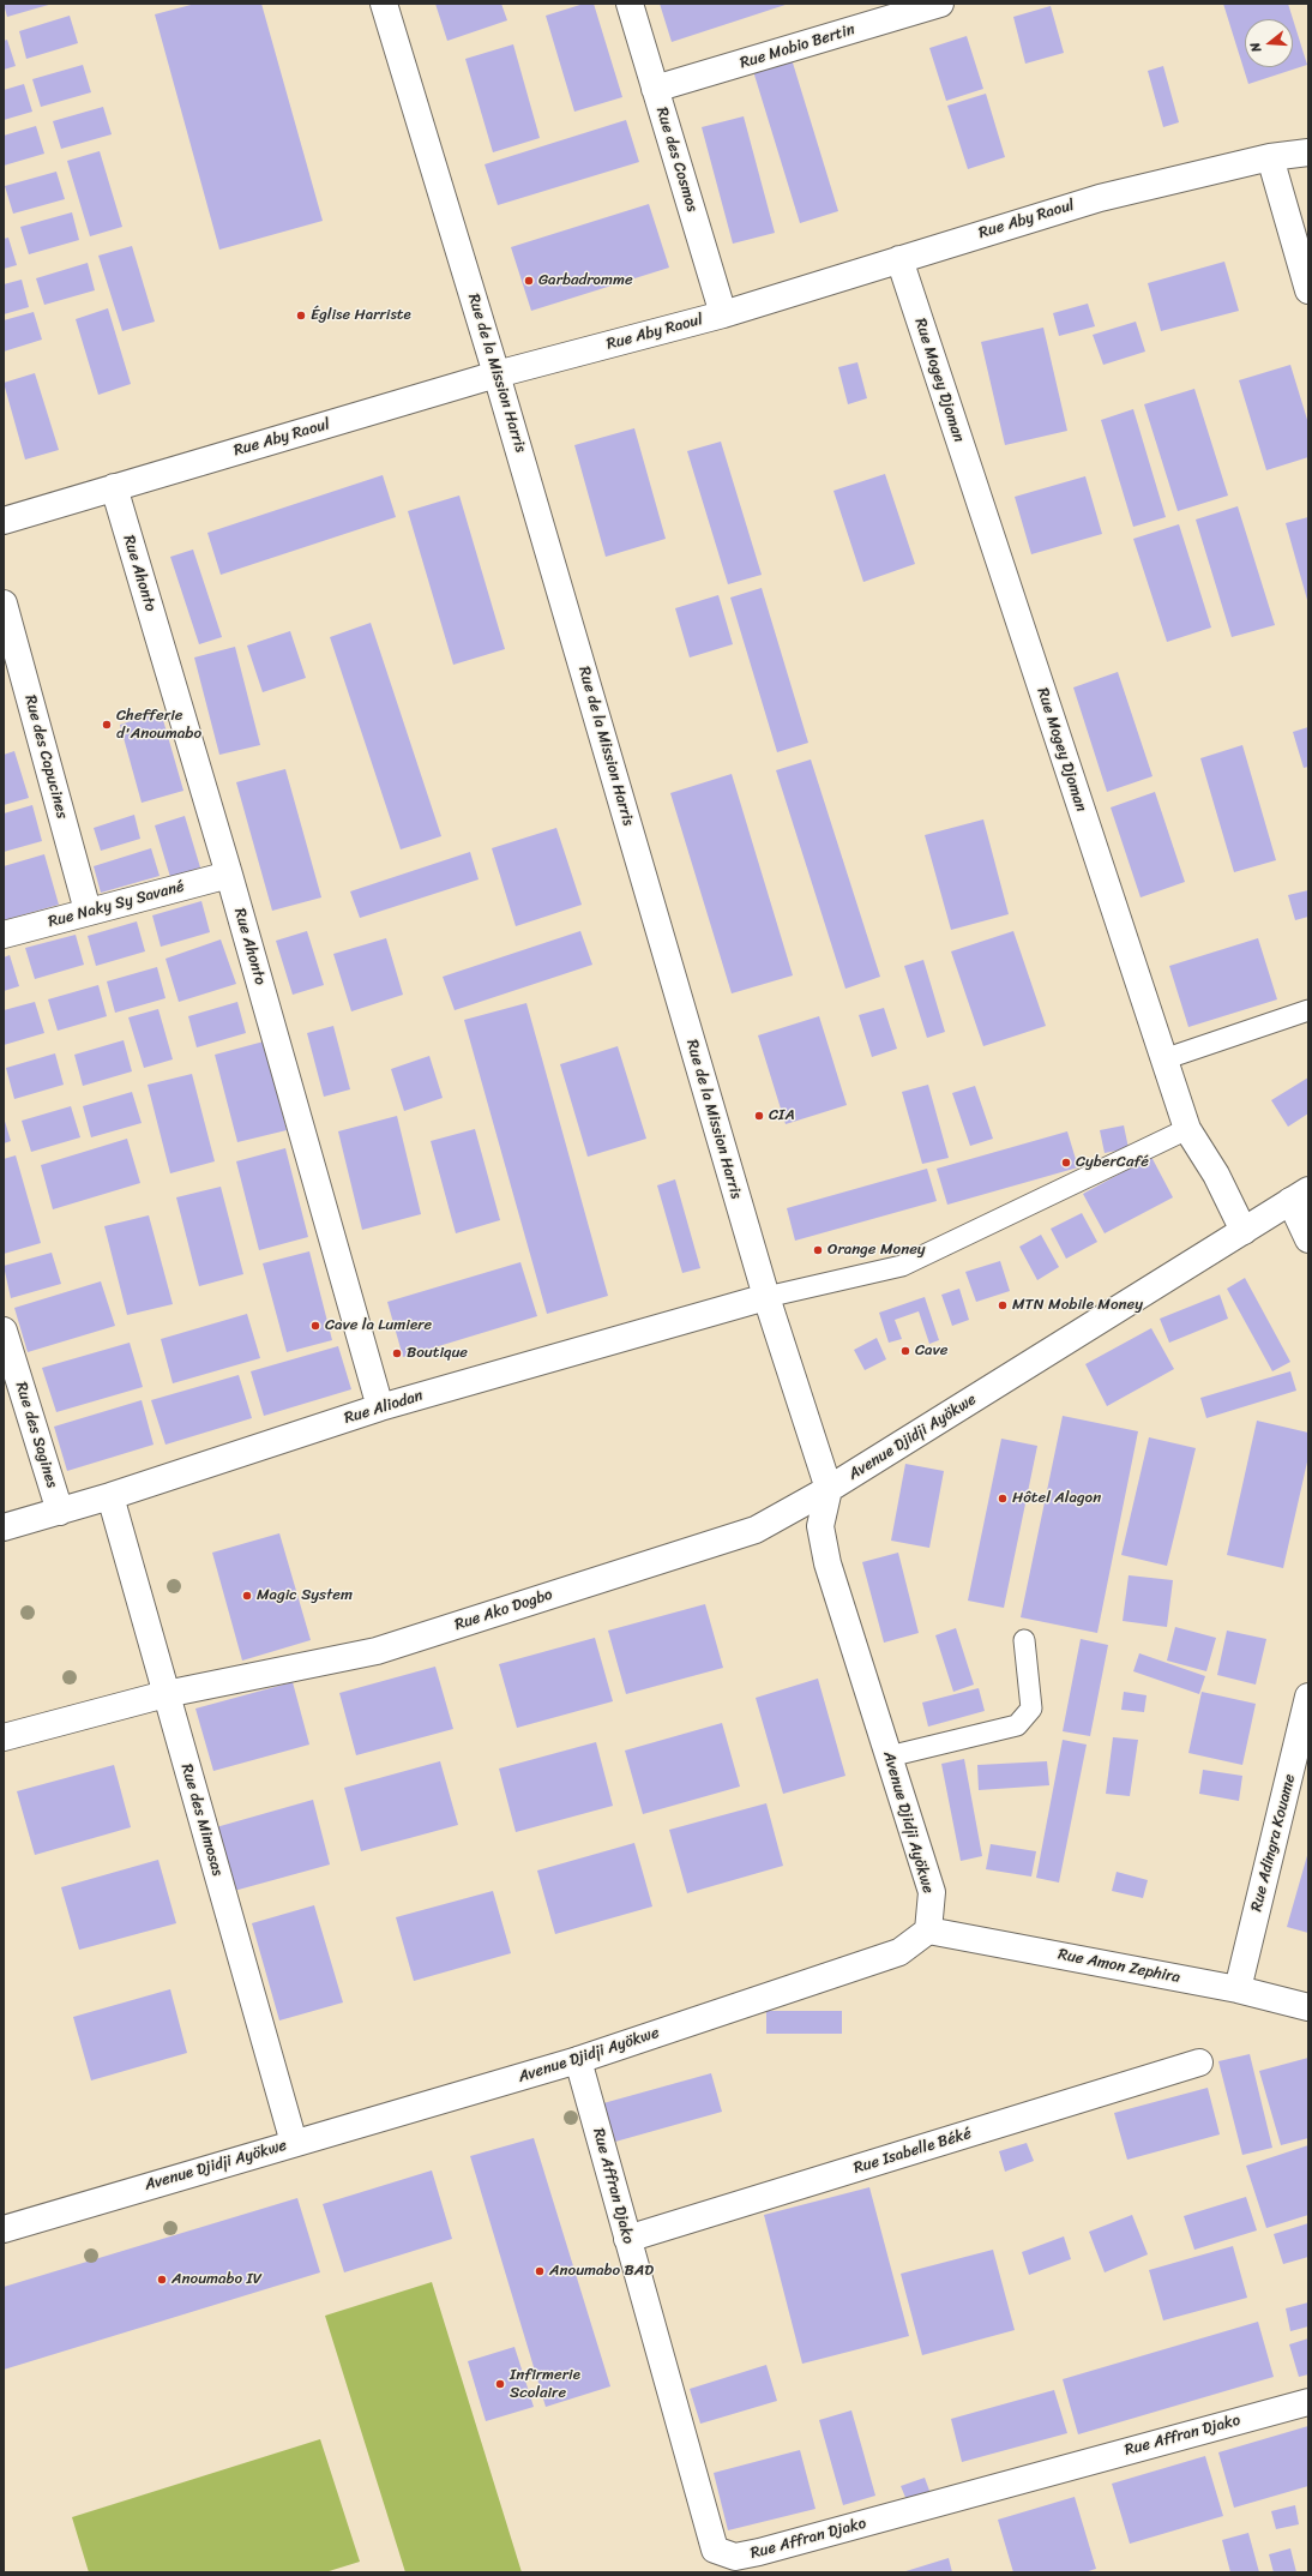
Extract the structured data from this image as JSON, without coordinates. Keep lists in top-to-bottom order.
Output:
{
  "streets": {
    "street": [
      "Rue Mobio Bertin",
      "Rue des Cosmos",
      "Rue Aby Raoul",
      "Rue de la Mission Harris",
      "Rue Mogey Djoman",
      "Rue Ahonto",
      "Rue des Capucines",
      "Rue Naky Sy Savané",
      "Rue Aliodan",
      "Rue des Sagines",
      "Avenue Djidji Ayökwe",
      "Rue Ako Dogbo",
      "Rue des Mimosas",
      "Rue Adingra Kouame",
      "Rue Amon Zephira",
      "Rue Isabelle Béké",
      "Rue Affran Djako"
    ]
  },
  "crossings": [
    ["Rue Mobio Bertin", "Rue des Cosmos"],
    ["Rue des Cosmos", "Rue Aby Raoul"],
    ["Rue Aby Raoul", "Rue de la Mission Harris"],
    ["Rue Aby Raoul", "Rue Mogey Djoman"],
    ["Rue Aby Raoul", "Rue Ahonto"],
    ["Rue de la Mission Harris", "Rue Aliodan"],
    ["Rue de la Mission Harris", "Avenue Djidji Ayökwe"],
    ["Rue de la Mission Harris", "Rue Ako Dogbo"],
    ["Rue Mogey Djoman", "Avenue Djidji Ayökwe"],
    ["Rue Ahonto", "Rue Naky Sy Savané"],
    ["Rue Ahonto", "Rue Aliodan"],
    ["Rue des Capucines", "Rue Naky Sy Savané"],
    ["Rue Aliodan", "Rue des Sagines"],
    ["Rue Aliodan", "Rue des Mimosas"],
    ["Avenue Djidji Ayökwe", "Rue Ako Dogbo"],
    ["Avenue Djidji Ayökwe", "Rue des Mimosas"],
    ["Avenue Djidji Ayökwe", "Rue Amon Zephira"],
    ["Avenue Djidji Ayökwe", "Rue Affran Djako"],
    ["Rue Ako Dogbo", "Rue des Mimosas"],
    ["Rue Adingra Kouame", "Rue Amon Zephira"],
    ["Rue Isabelle Béké", "Rue Affran Djako"]
  ],
  "places": [
    "Garbadromme",
    "Église Harriste",
    "Chefferie d'Anoumabo",
    "CIA",
    "CyberCafé",
    "Orange Money",
    "MTN Mobile Money",
    "Cave la Lumiere",
    "Cave",
    "Boutique",
    "Hôtel Alagon",
    "Magic System",
    "Anoumabo BAD",
    "Anoumabo IV",
    "Infirmerie Scolaire"
  ],
  "north": "left"
}
